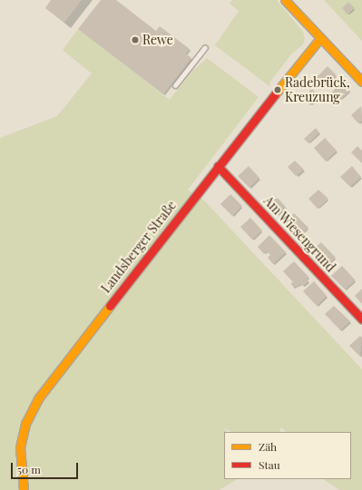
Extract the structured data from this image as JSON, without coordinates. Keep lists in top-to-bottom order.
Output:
{
  "streets": {
    "main road": ["Am Wiesengrund", "Landsberger Straße"]
  },
  "crossings": [
    ["Am Wiesengrund", "Landsberger Straße"]
  ],
  "places": ["Rewe", "Radebrück, Kreuzung"],
  "legend": ["Zäh", "Stau"],
  "scale_bar": "50 m"
}
